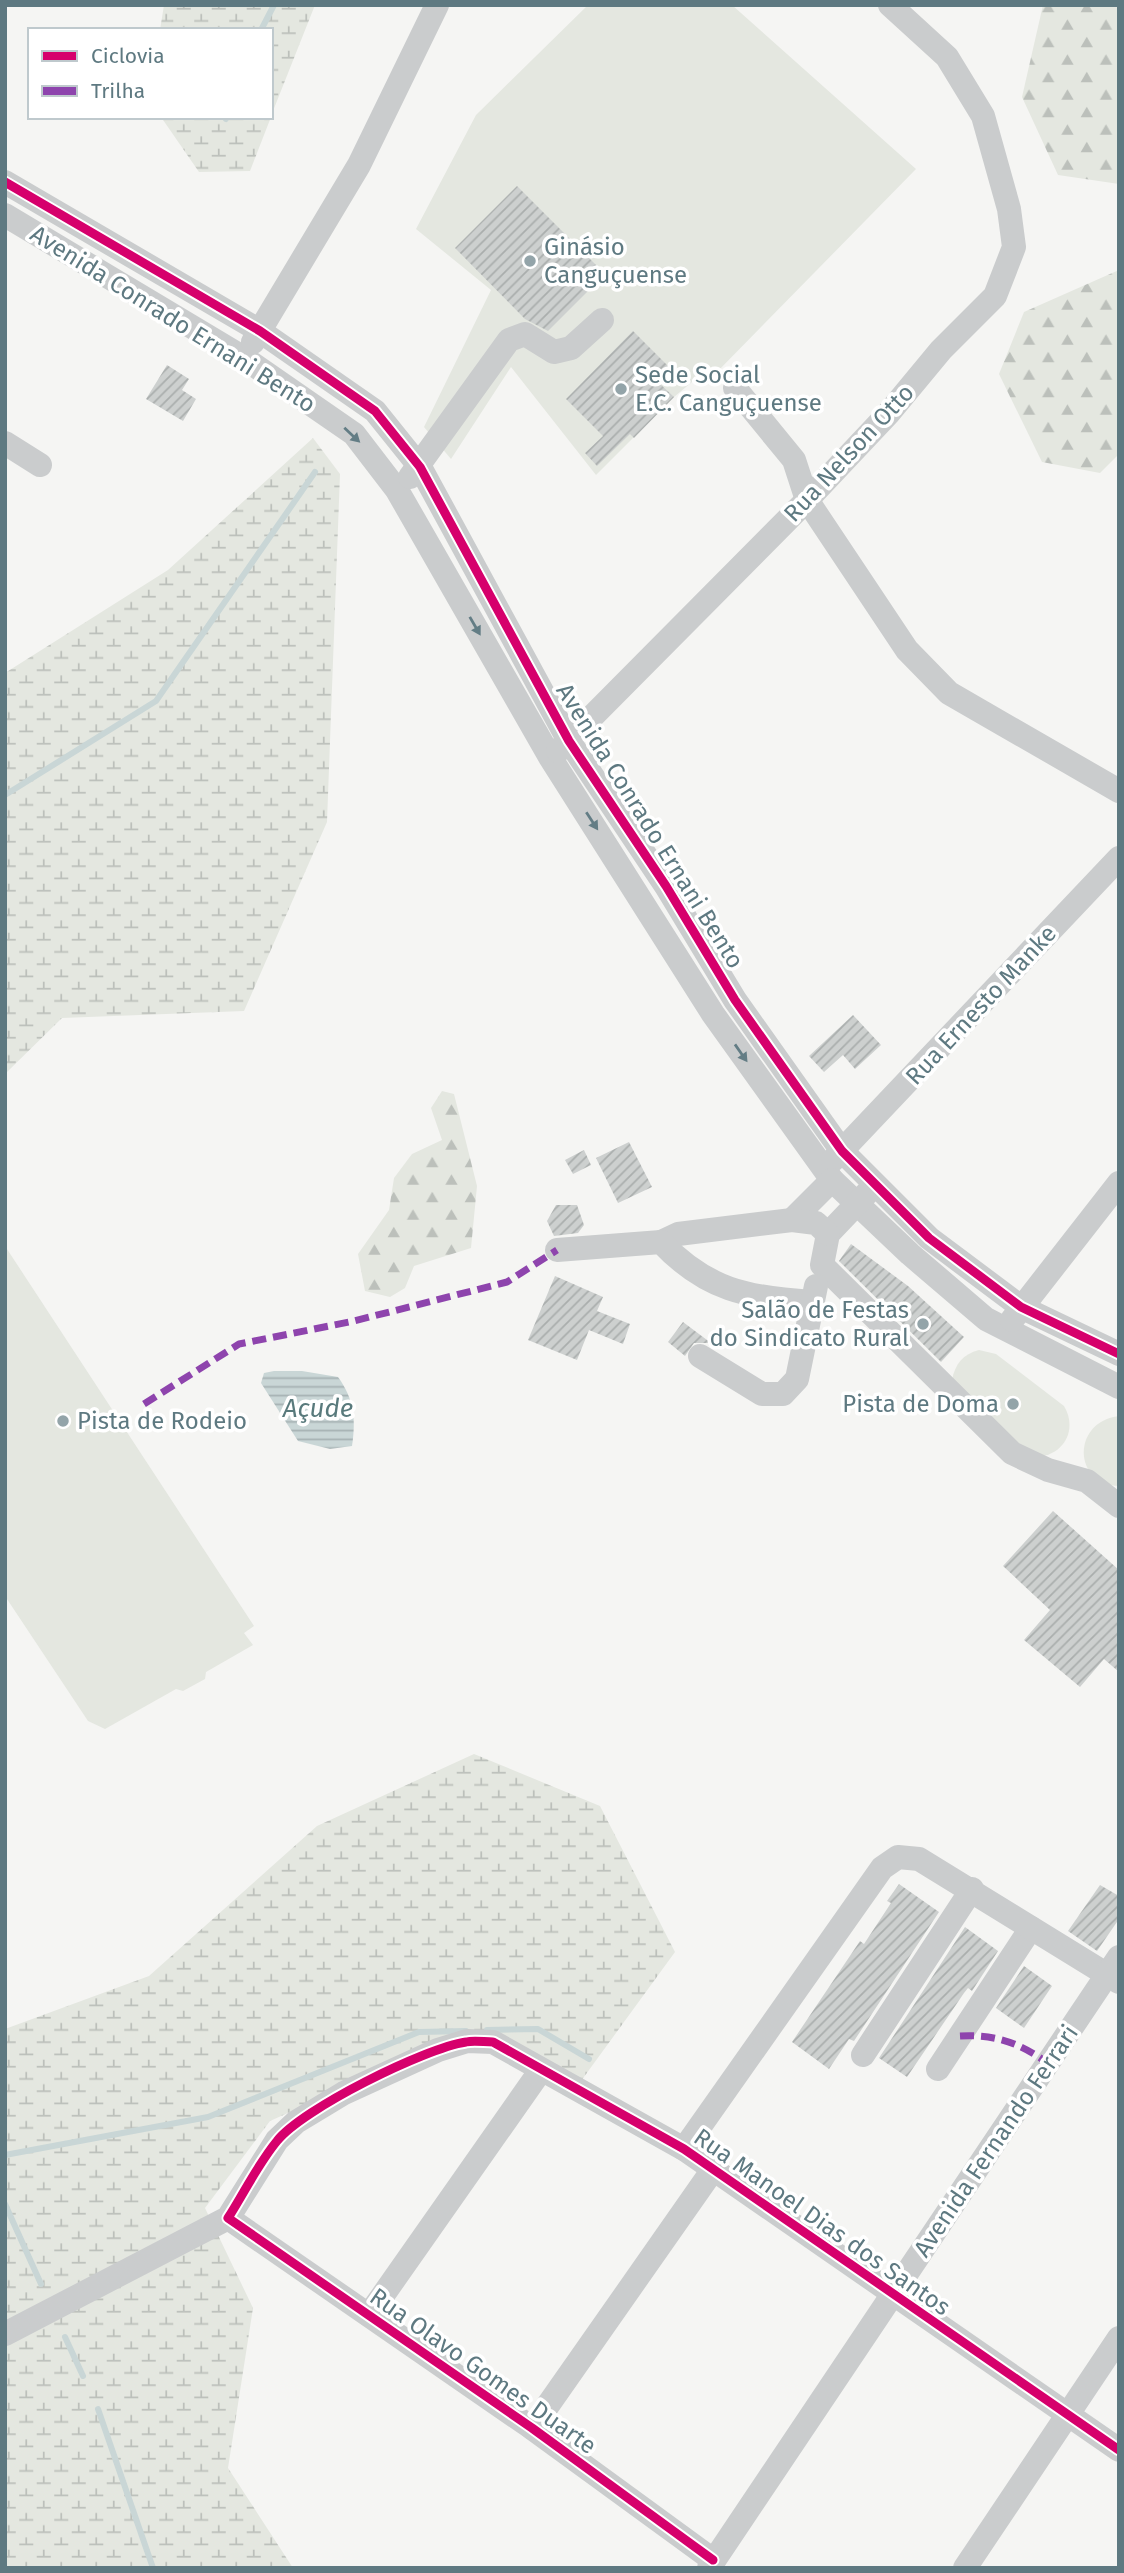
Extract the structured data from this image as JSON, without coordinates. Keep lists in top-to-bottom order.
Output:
{
  "streets": {
    "street": [
      "Avenida Conrado Ernani Bento",
      "Rua Nelson Otto",
      "Rua Ernesto Manke",
      "Avenida Fernando Ferrari",
      "Rua Manoel Dias dos Santos",
      "Rua Olavo Gomes Duarte"
    ]
  },
  "crossings": [
    ["Avenida Conrado Ernani Bento", "Rua Nelson Otto"],
    ["Avenida Conrado Ernani Bento", "Rua Ernesto Manke"],
    ["Avenida Fernando Ferrari", "Rua Manoel Dias dos Santos"],
    ["Avenida Fernando Ferrari", "Rua Olavo Gomes Duarte"],
    ["Rua Manoel Dias dos Santos", "Rua Olavo Gomes Duarte"]
  ],
  "water": ["Açude"],
  "places": [
    "Ginásio Canguçuense",
    "Sede Social E.C. Canguçuense",
    "Salão de Festas do Sindicato Rural",
    "Pista de Doma",
    "Pista de Rodeio"
  ],
  "legend": ["Ciclovia", "Trilha"]
}
